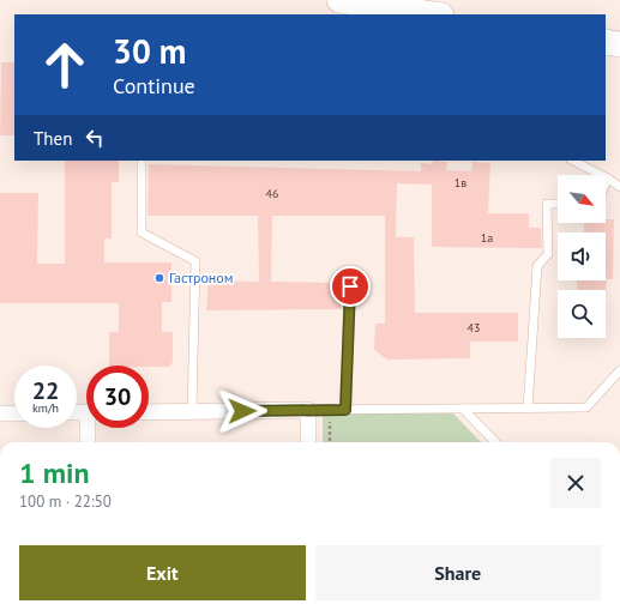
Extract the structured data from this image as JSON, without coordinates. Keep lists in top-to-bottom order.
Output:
{
  "places": ["Гастроном"],
  "house_numbers": [
    "1в",
    "46",
    "1а",
    "43"
  ],
  "north": "bottom right",
  "page": {
    "turn": ["30 m", "Continue"],
    "then": "Then",
    "speed": "22 km/h",
    "limit": "30",
    "heading": ["1 min", "100 m · 22:50"],
    "buttons": ["Exit", "Share"]
  }
}
